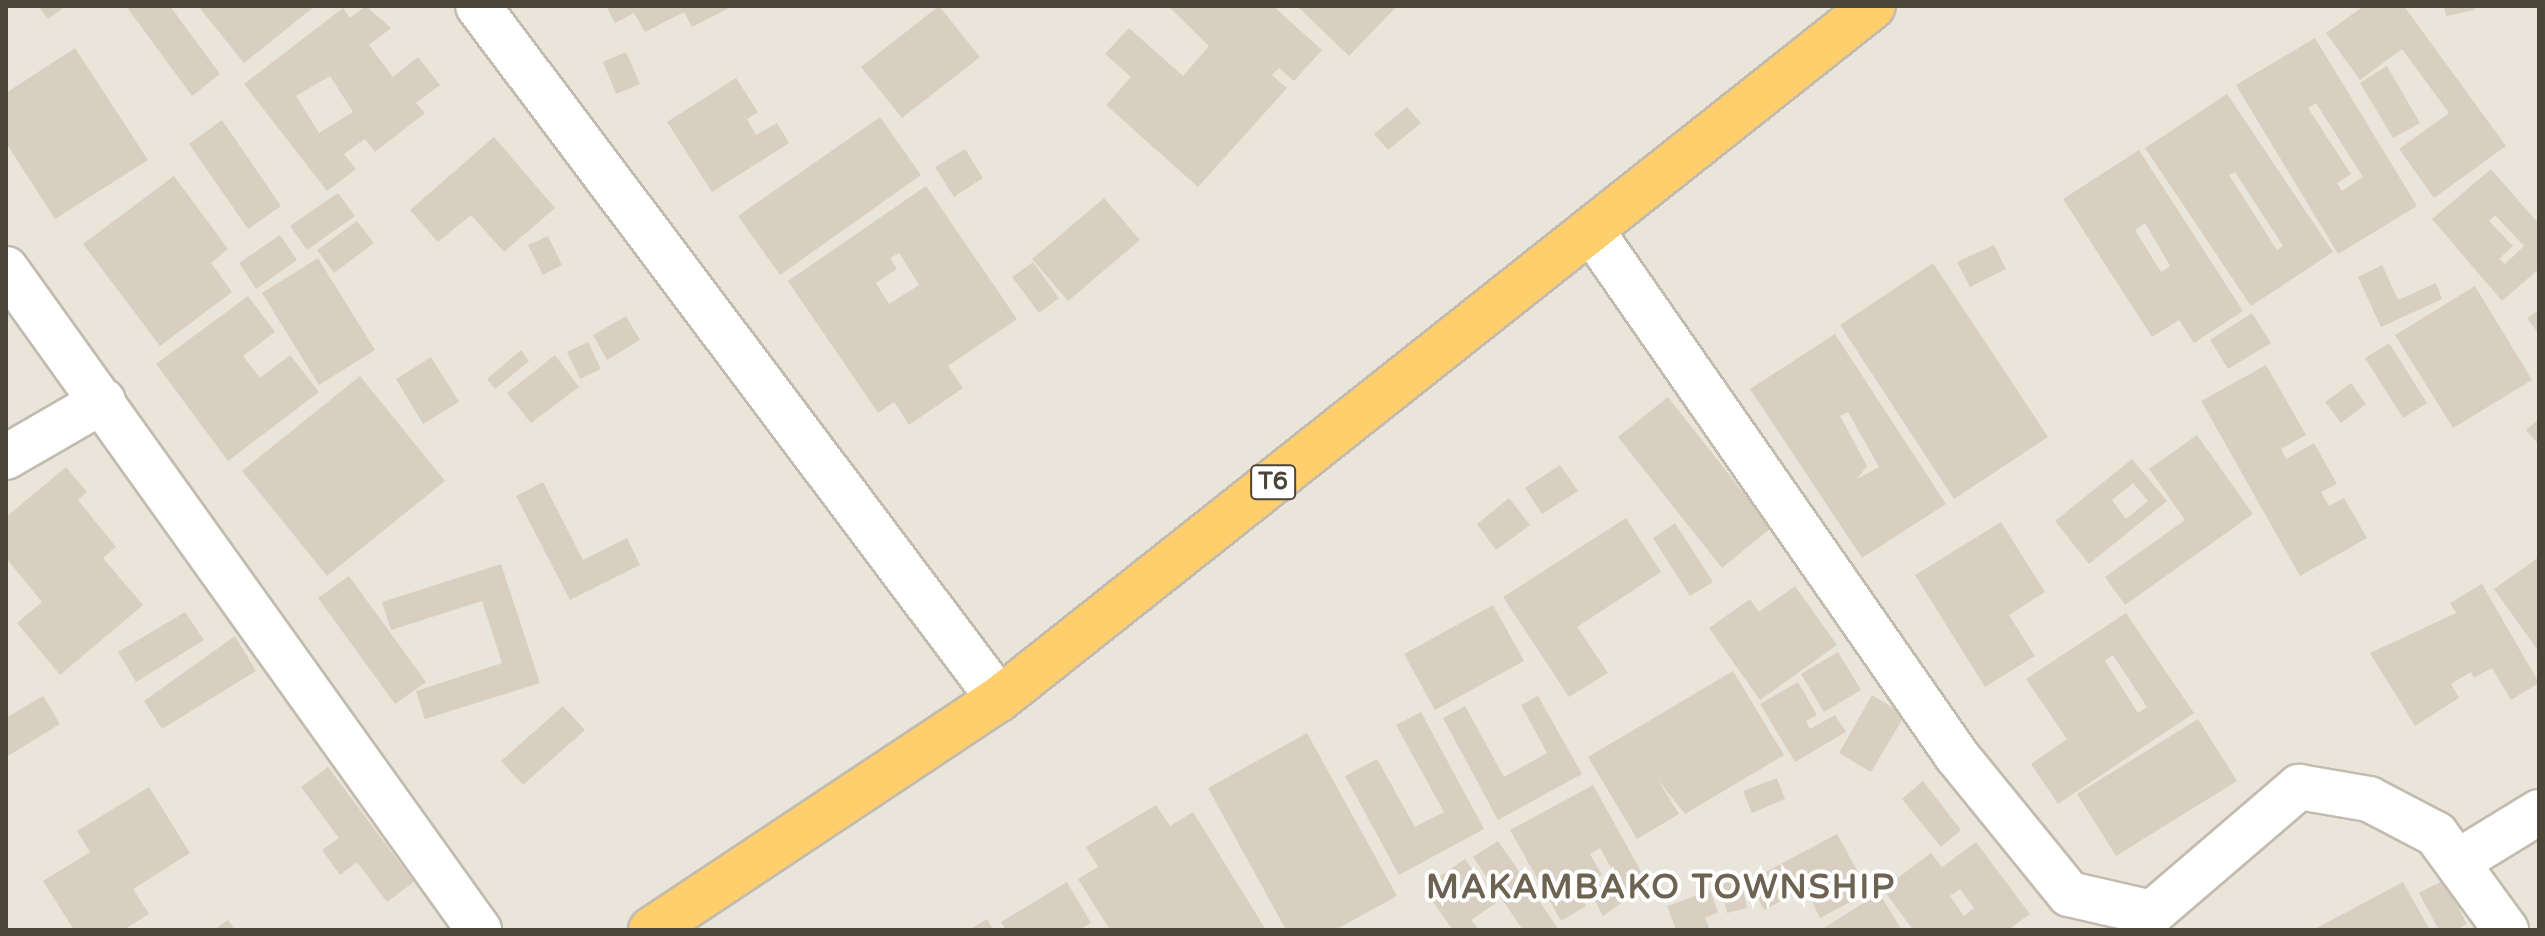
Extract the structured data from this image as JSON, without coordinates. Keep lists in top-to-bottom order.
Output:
{
  "streets": {
    "highway": ["T6"]
  },
  "districts": ["MAKAMBAKO TOWNSHIP"]
}
